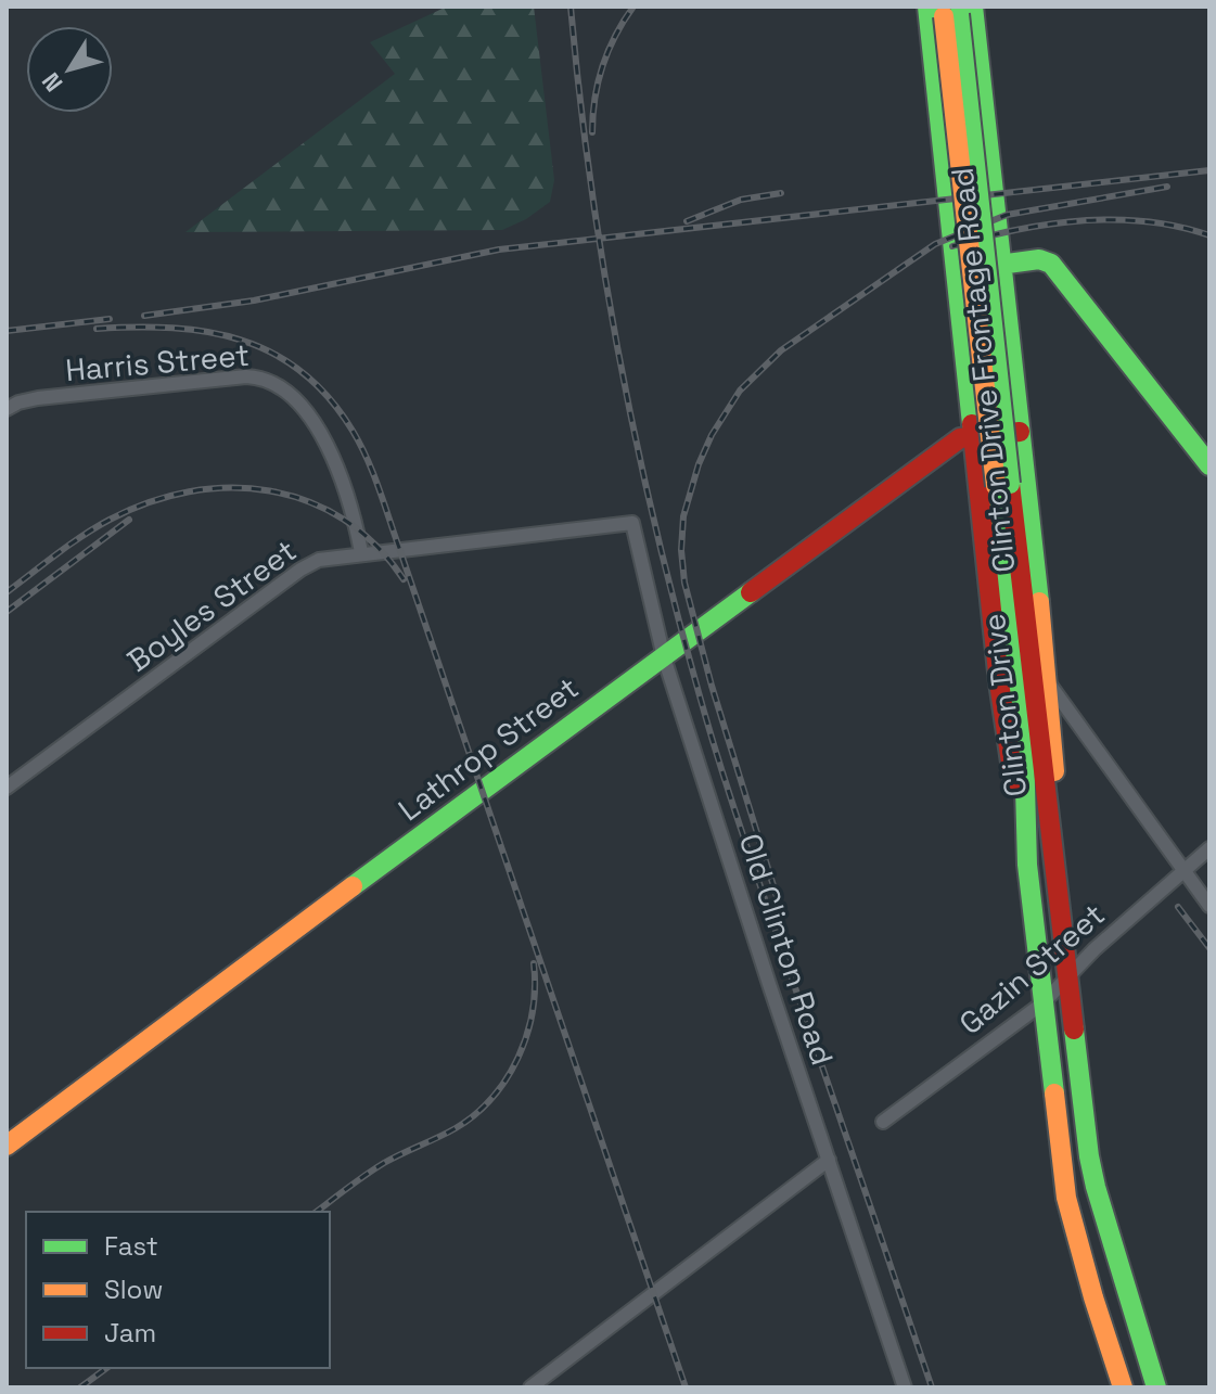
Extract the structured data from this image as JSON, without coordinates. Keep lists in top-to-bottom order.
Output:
{
  "streets": {
    "street": [
      "Harris Street",
      "Clinton Drive Frontage Road",
      "Boyles Street",
      "Clinton Drive",
      "Lathrop Street",
      "Old Clinton Road",
      "Gazin Street"
    ]
  },
  "crossings": [
    ["Harris Street", "Boyles Street"],
    ["Clinton Drive Frontage Road", "Clinton Drive"],
    ["Clinton Drive Frontage Road", "Lathrop Street"],
    ["Boyles Street", "Old Clinton Road"],
    ["Clinton Drive", "Gazin Street"],
    ["Lathrop Street", "Old Clinton Road"]
  ],
  "legend": ["Fast", "Slow", "Jam"],
  "north": "bottom left"
}
